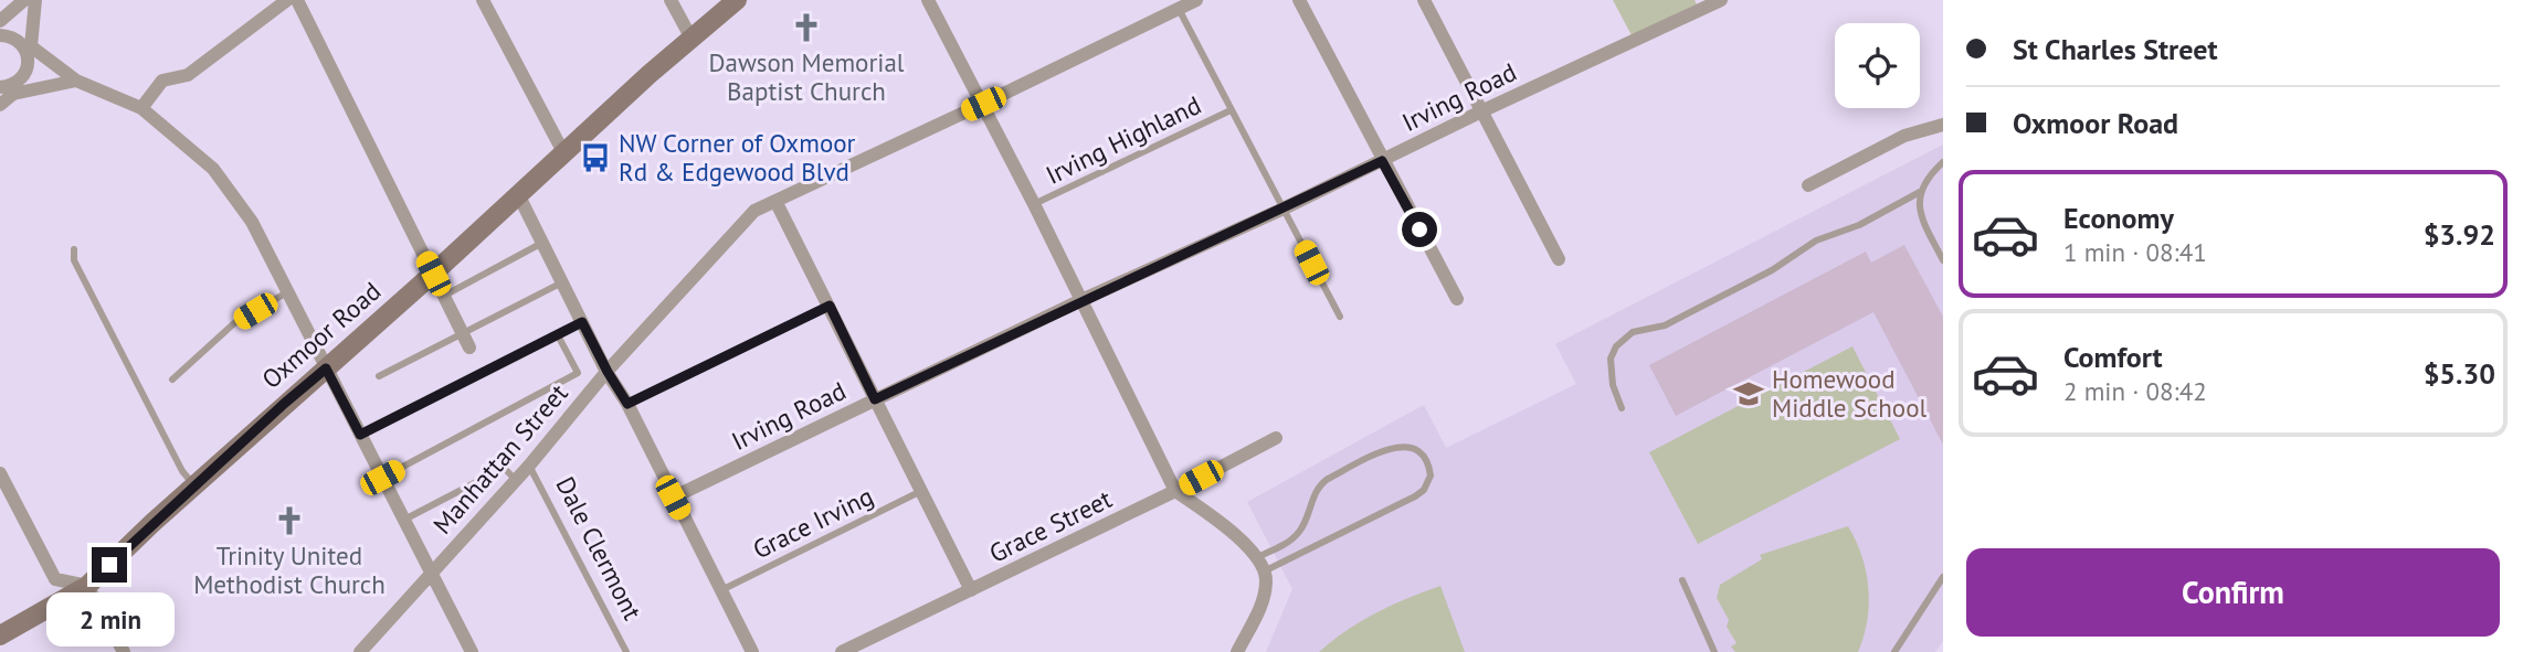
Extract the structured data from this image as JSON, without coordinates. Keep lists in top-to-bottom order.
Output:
{
  "streets": {
    "main road": ["Oxmoor Road"],
    "street": ["Irving Road", "Manhattan Street", "Grace Street"],
    "lane": ["Irving Highland", "Grace Irving", "Dale Clermont"]
  },
  "crossings": [
    ["Manhattan Street", "Dale Clermont"]
  ],
  "places": {
    "church": ["Dawson Memorial Baptist Church", "Trinity United Methodist Church"],
    "bus stop": ["NW Corner of Oxmoor Rd & Edgewood Blvd"],
    "school or university": ["Homewood Middle School"]
  },
  "page": {
    "banner": ["St Charles Street", "Oxmoor Road"],
    "list": [
      {
        "name": "Economy",
        "note": "1 min · 08:41",
        "value": "$3.92"
      },
      {
        "name": "Comfort",
        "note": "2 min · 08:42",
        "value": "$5.30"
      }
    ],
    "buttons": "Confirm",
    "bubble": "2 min"
  }
}
